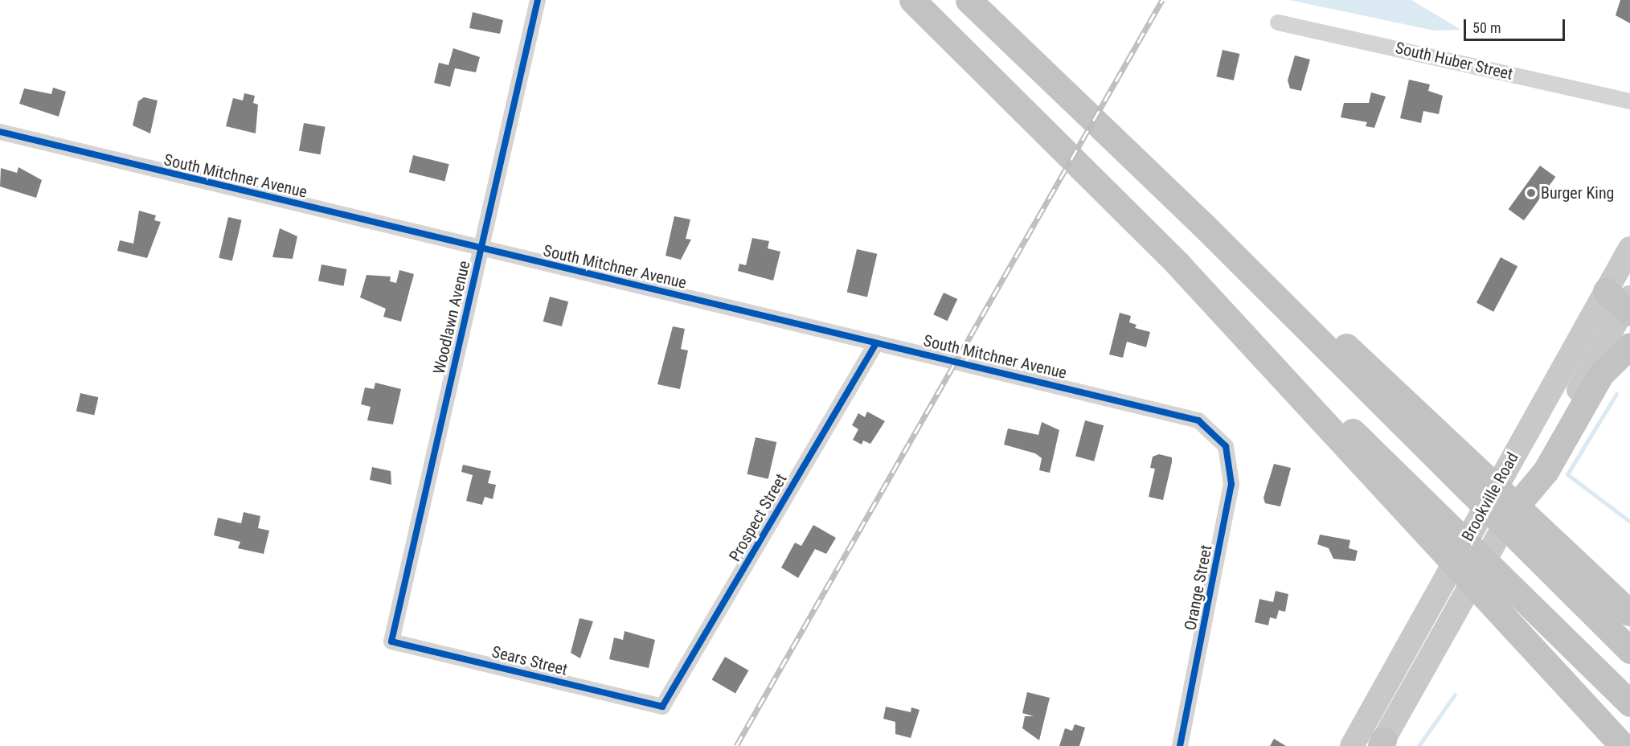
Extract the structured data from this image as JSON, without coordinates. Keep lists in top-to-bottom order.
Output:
{
  "streets": {
    "main road": ["Brookville Road"],
    "street": [
      "South Huber Street",
      "South Mitchner Avenue",
      "Woodlawn Avenue",
      "Prospect Street",
      "Orange Street",
      "Sears Street"
    ]
  },
  "crossings": [
    ["South Mitchner Avenue", "Woodlawn Avenue"],
    ["South Mitchner Avenue", "Prospect Street"],
    ["South Mitchner Avenue", "Orange Street"],
    ["Woodlawn Avenue", "Sears Street"],
    ["Prospect Street", "Sears Street"]
  ],
  "places": ["Burger King"],
  "scale_bar": "50 m"
}
